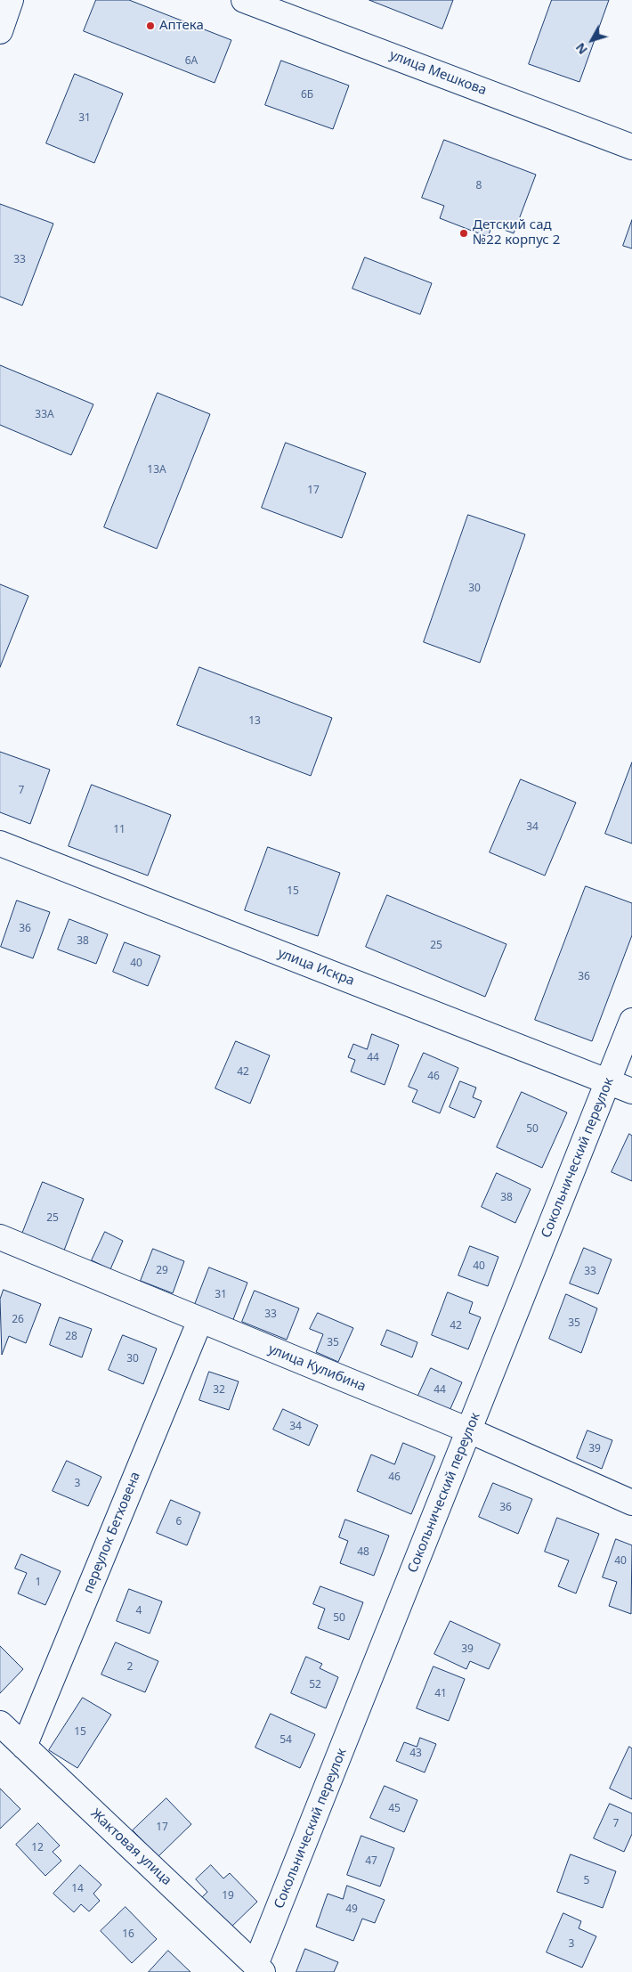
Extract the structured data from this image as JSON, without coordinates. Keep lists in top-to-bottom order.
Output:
{
  "streets": {
    "street": [
      "улица Мешкова",
      "улица Искра",
      "Сокольнический переулок",
      "улица Кулибина",
      "переулок Бетховена",
      "Жактовая улица"
    ]
  },
  "crossings": [
    ["улица Искра", "Сокольнический переулок"],
    ["Сокольнический переулок", "улица Кулибина"],
    ["Сокольнический переулок", "Жактовая улица"],
    ["улица Кулибина", "переулок Бетховена"],
    ["переулок Бетховена", "Жактовая улица"]
  ],
  "places": ["Аптека", "Детский сад №22 корпус 2"],
  "house_numbers": [
    "6А",
    "6Б",
    "31",
    "8",
    "33",
    "33А",
    "13А",
    "17",
    "30",
    "13",
    "7",
    "34",
    "11",
    "15",
    "36",
    "38",
    "25",
    "40",
    "36",
    "44",
    "42",
    "46",
    "50",
    "38",
    "25",
    "40",
    "29",
    "33",
    "31",
    "33",
    "26",
    "35",
    "42",
    "28",
    "35",
    "30",
    "32",
    "44",
    "34",
    "39",
    "46",
    "3",
    "36",
    "6",
    "48",
    "40",
    "1",
    "4",
    "50",
    "39",
    "2",
    "52",
    "41",
    "15",
    "54",
    "43",
    "45",
    "7",
    "17",
    "12",
    "47",
    "5",
    "14",
    "19",
    "49",
    "16",
    "3"
  ],
  "north": "bottom left"
}
